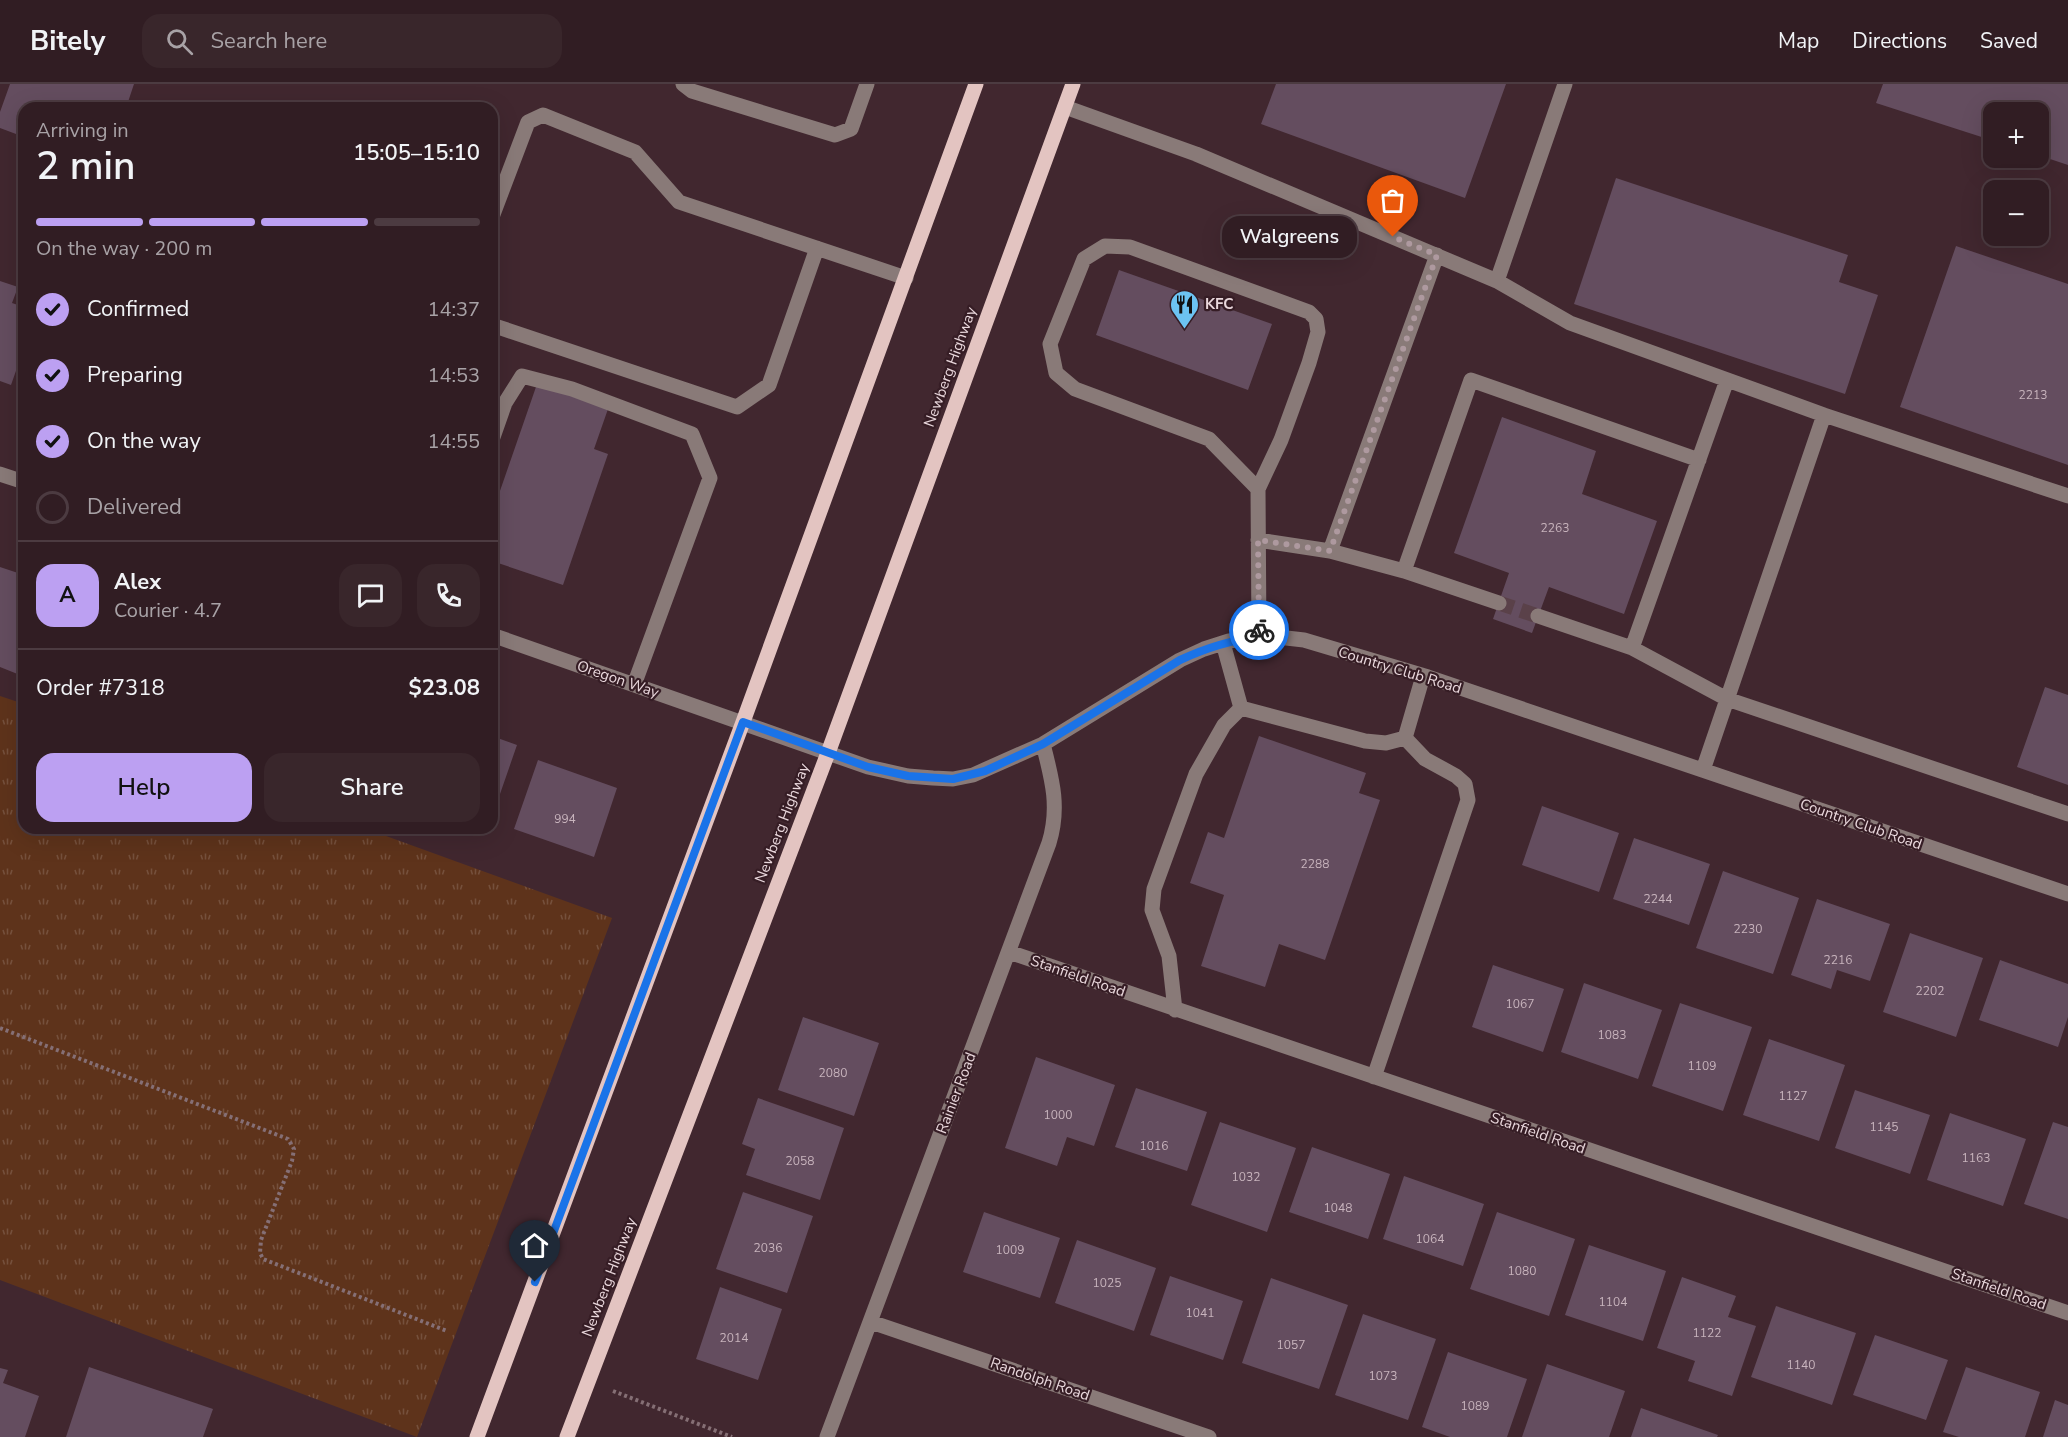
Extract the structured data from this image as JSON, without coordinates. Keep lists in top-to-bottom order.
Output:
{
  "streets": {
    "main road": ["Newberg Highway"],
    "street": [
      "Country Club Road",
      "Oregon Way",
      "Stanfield Road",
      "Rainier Road",
      "Randolph Road"
    ]
  },
  "crossings": [
    ["Newberg Highway", "Country Club Road"],
    ["Country Club Road", "Oregon Way"],
    ["Country Club Road", "Rainier Road"],
    ["Stanfield Road", "Rainier Road"],
    ["Rainier Road", "Randolph Road"]
  ],
  "places": {
    "other": ["Walgreens"],
    "restaurant": ["KFC"]
  },
  "house_numbers": [
    "2213",
    "2263",
    "994",
    "2288",
    "2244",
    "2230",
    "2216",
    "2202",
    "1067",
    "1083",
    "1109",
    "2080",
    "1127",
    "1000",
    "1145",
    "1016",
    "1163",
    "2058",
    "1032",
    "1048",
    "1064",
    "2036",
    "1009",
    "1080",
    "1025",
    "1104",
    "1041",
    "1122",
    "2014",
    "1057",
    "1140",
    "1073",
    "1089"
  ],
  "page": {
    "header": "Bitely",
    "search": "Search here",
    "nav": ["Map", "Directions", "Saved"],
    "map_buttons": ["+", "−"],
    "heading": ["2 min", "Arriving in", "15:05–15:10"],
    "panel": [
      "Alex",
      "Courier · 4.7",
      "Order #7318",
      "$23.08"
    ],
    "bar": "On the way · 200 m",
    "bubble": "Walgreens",
    "list": [
      ["Confirmed", "14:37"],
      ["Preparing", "14:53"],
      ["On the way", "14:55"],
      "Delivered"
    ],
    "round": "A",
    "buttons": ["Help", "Share"]
  }
}
